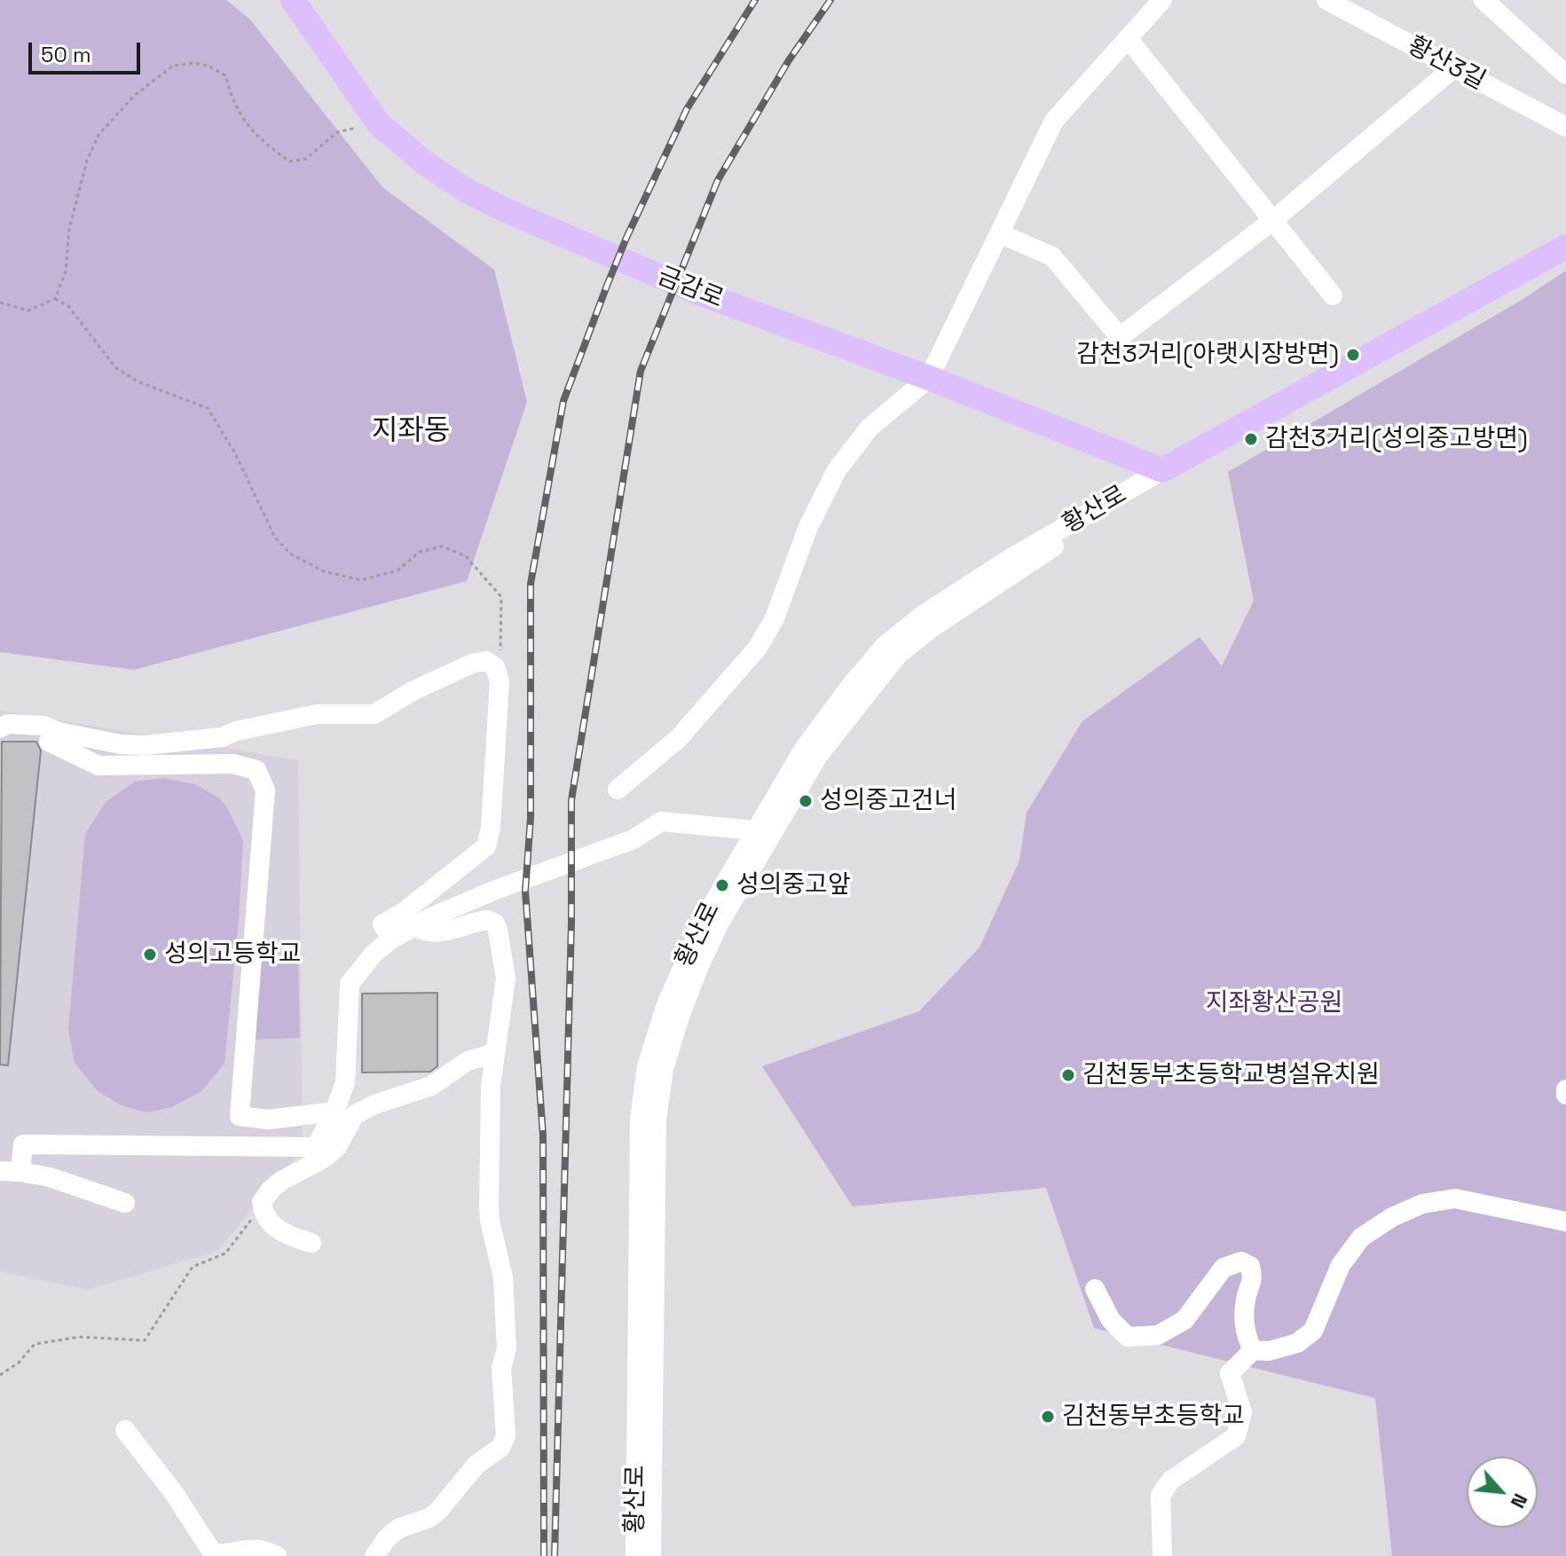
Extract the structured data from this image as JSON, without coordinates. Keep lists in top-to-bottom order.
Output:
{
  "streets": {
    "main road": ["금감로", "황산로"],
    "street": ["황산3길"]
  },
  "crossings": [
    ["금감로", "황산로"]
  ],
  "districts": ["지좌동"],
  "parks": ["지좌황산공원"],
  "places": [
    "감천3거리(아랫시장방면)",
    "감천3거리(성의중고방면)",
    "성의중고건너",
    "성의중고앞",
    "성의고등학교",
    "김천동부초등학교병설유치원",
    "김천동부초등학교"
  ],
  "scale_bar": "50 m",
  "north": "bottom right"
}
